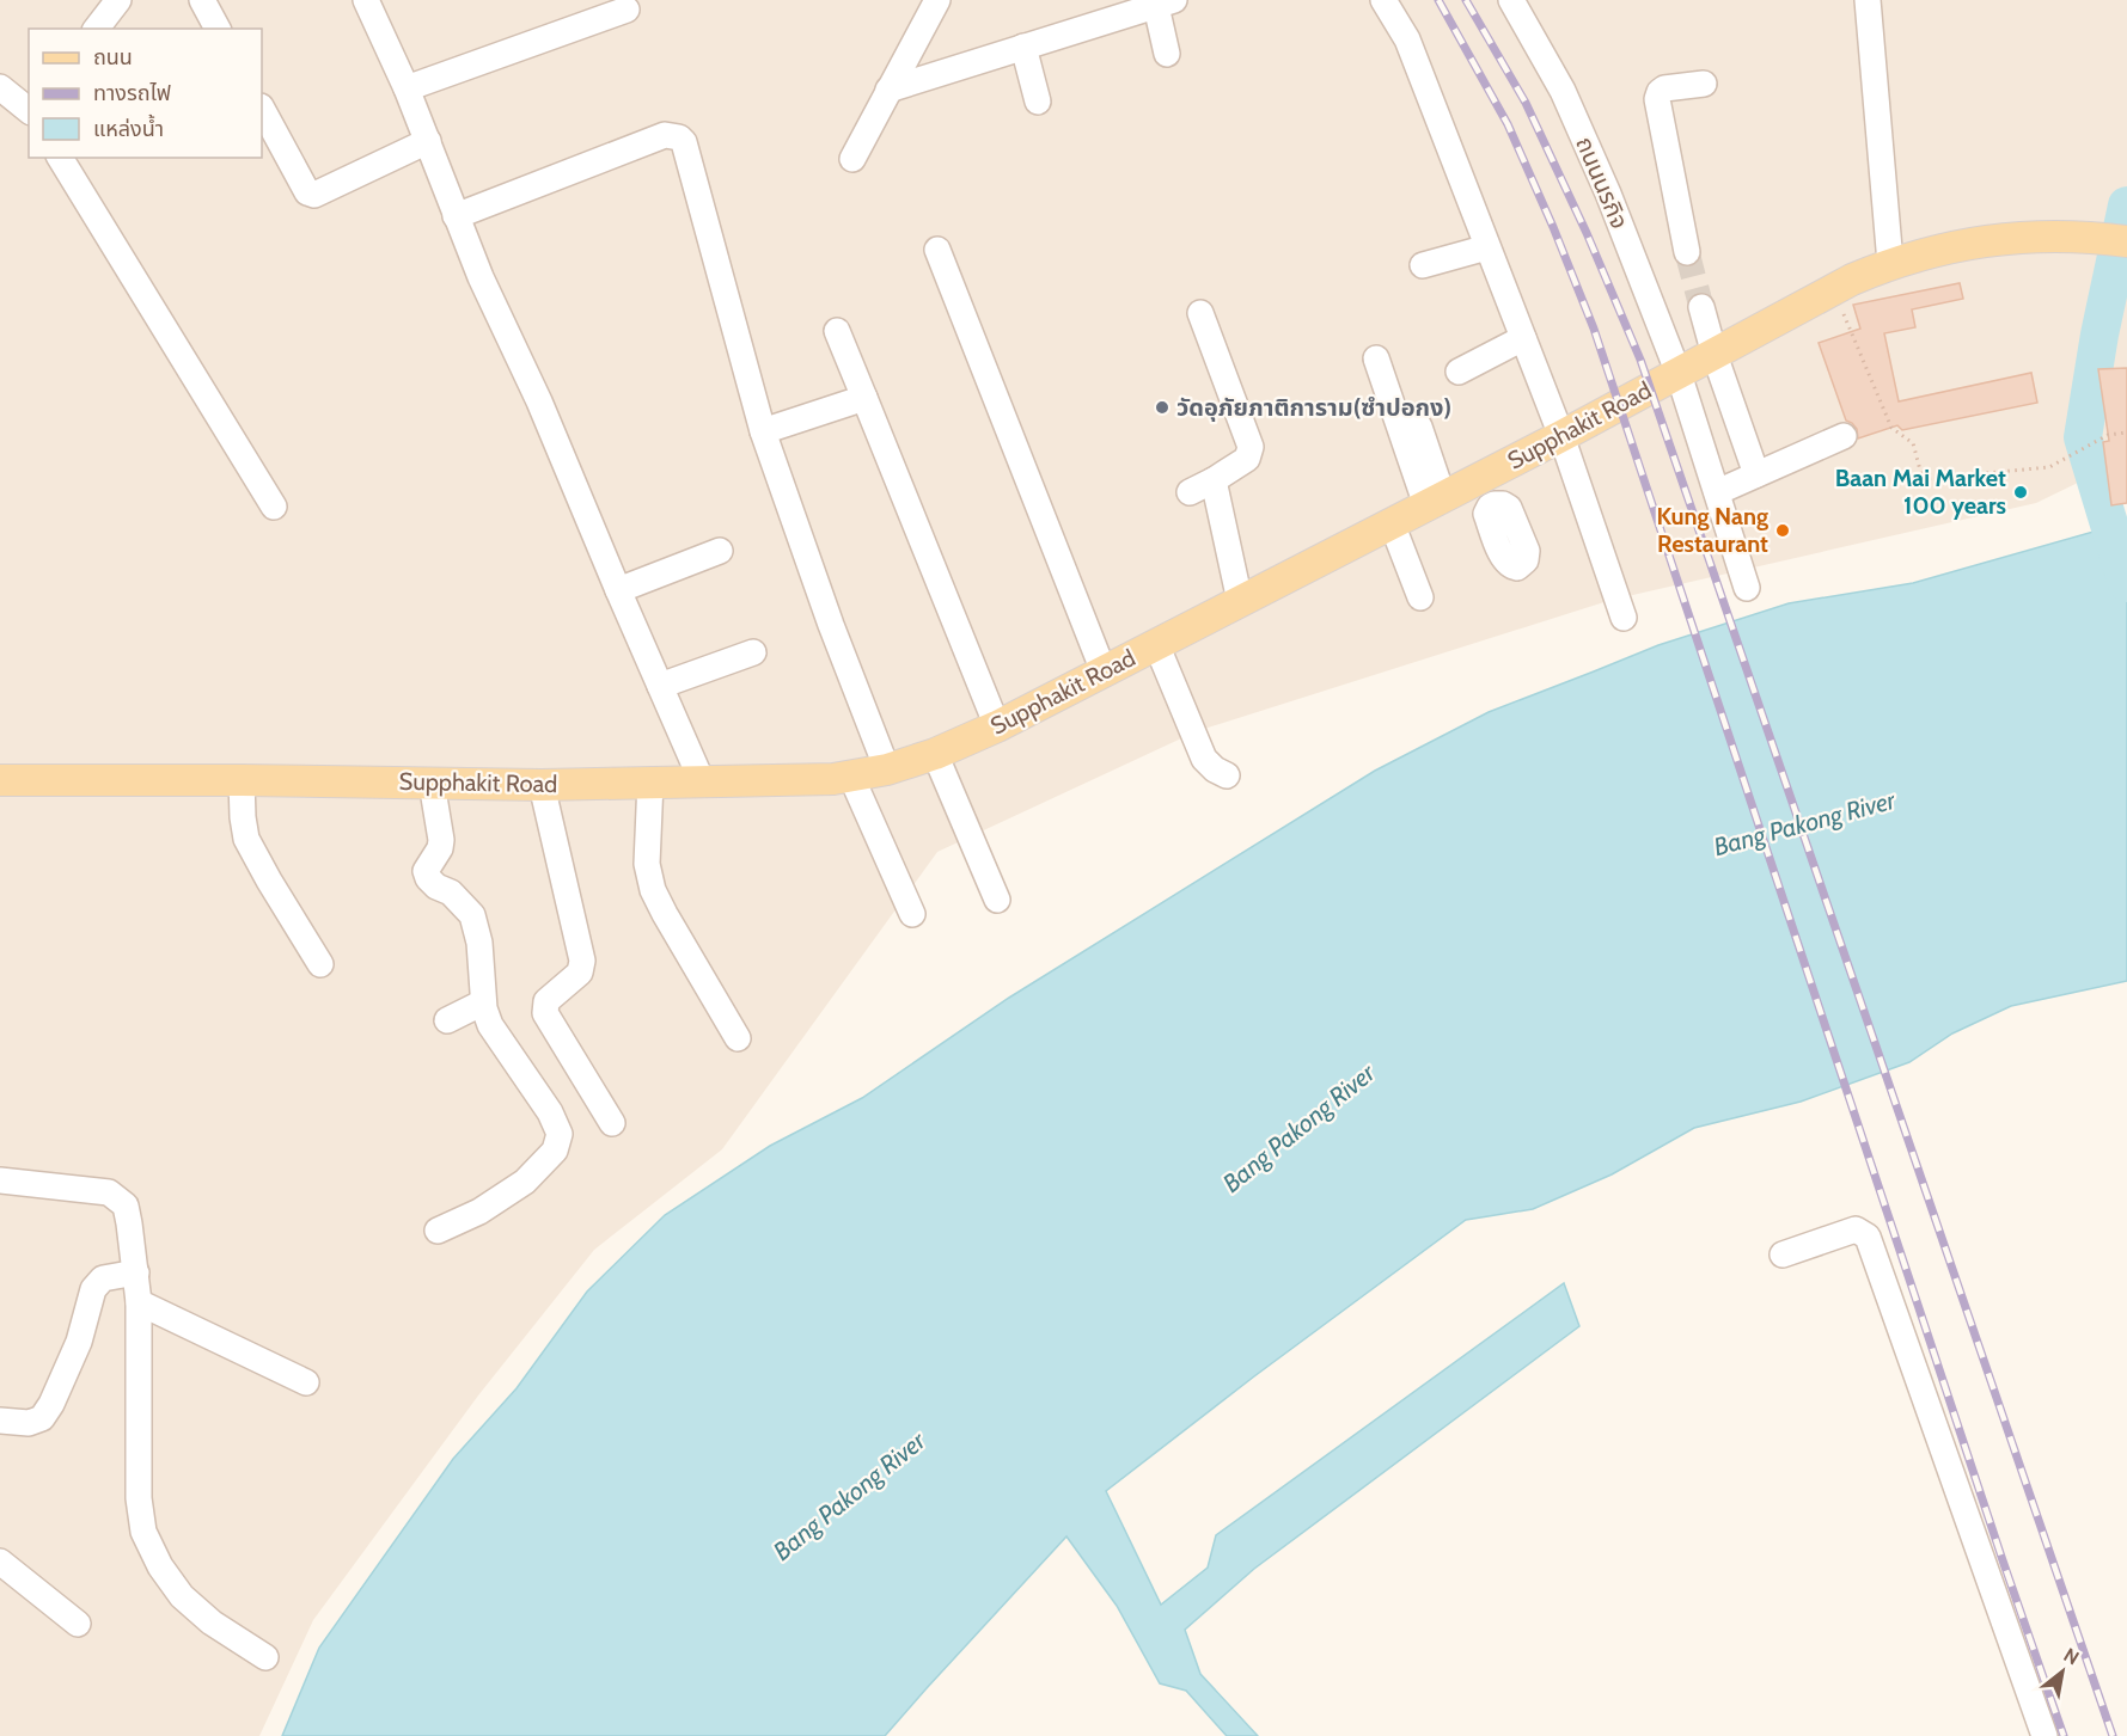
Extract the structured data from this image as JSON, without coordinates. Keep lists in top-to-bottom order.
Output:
{
  "streets": {
    "main road": ["Supphakit Road"],
    "street": ["ถนนนรกิจ"]
  },
  "crossings": [
    ["ถนนนรกิจ", "Supphakit Road"]
  ],
  "water": ["Bang Pakong River"],
  "places": ["วัดอุภัยภาติการาม(ซำปอกง)", "Baan Mai Market 100 years", "Kung Nang Restaurant"],
  "legend": ["ถนน", "ทางรถไฟ", "แหล่งน้ำ"],
  "north": "top right"
}
